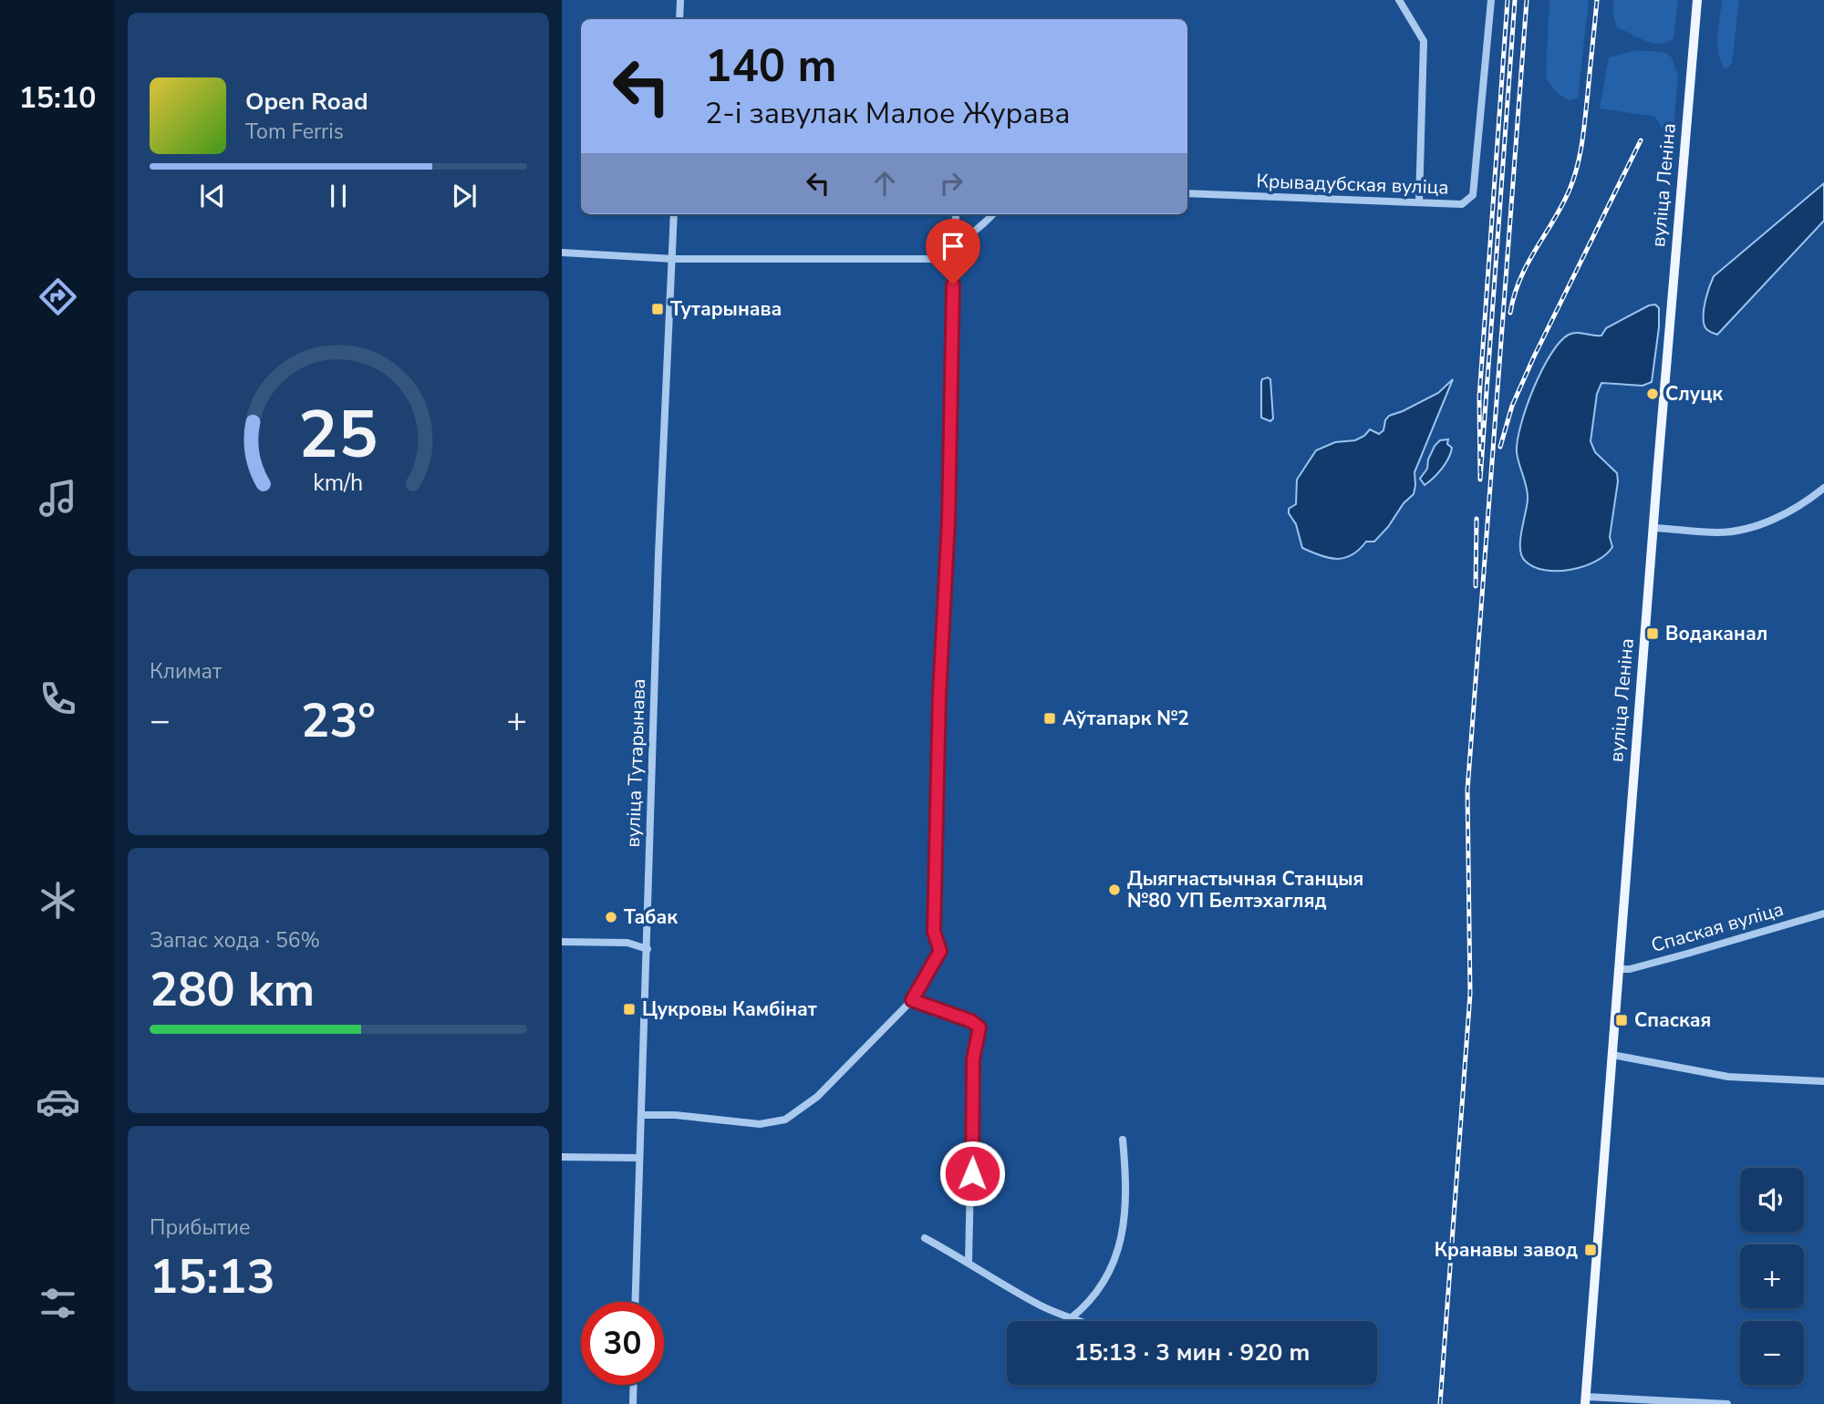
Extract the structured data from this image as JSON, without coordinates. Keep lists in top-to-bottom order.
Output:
{
  "streets": {
    "main road": ["вуліца Леніна"],
    "street": ["Крывадубская вуліца", "вуліца Тутарынава", "Спаская вуліца"]
  },
  "crossings": [
    ["вуліца Леніна", "Спаская вуліца"]
  ],
  "places": {
    "transit": [
      "Тутарынава",
      "Водаканал",
      "Аўтапарк №2",
      "Цукровы Камбінат",
      "Спаская",
      "Кранавы завод"
    ],
    "other": ["Слуцк", "Дыягнастычная Станцыя №80 УП Белтэхагляд", "Табак"]
  },
  "page": {
    "tabs": "15:10",
    "turn": ["140 m", "2-і завулак Малое Журава"],
    "song": ["Open Road", "Tom Ferris"],
    "tile": [
      "Климат",
      ["Запас хода · 56%", "280 km"],
      ["Прибытие", "15:13"]
    ],
    "heat": ["−", "23°", "+"],
    "map_buttons": ["+", "−"],
    "limit": "30",
    "trip": "15:13 · 3 мин · 920 m",
    "gauge": ["25", "km/h"]
  }
}
